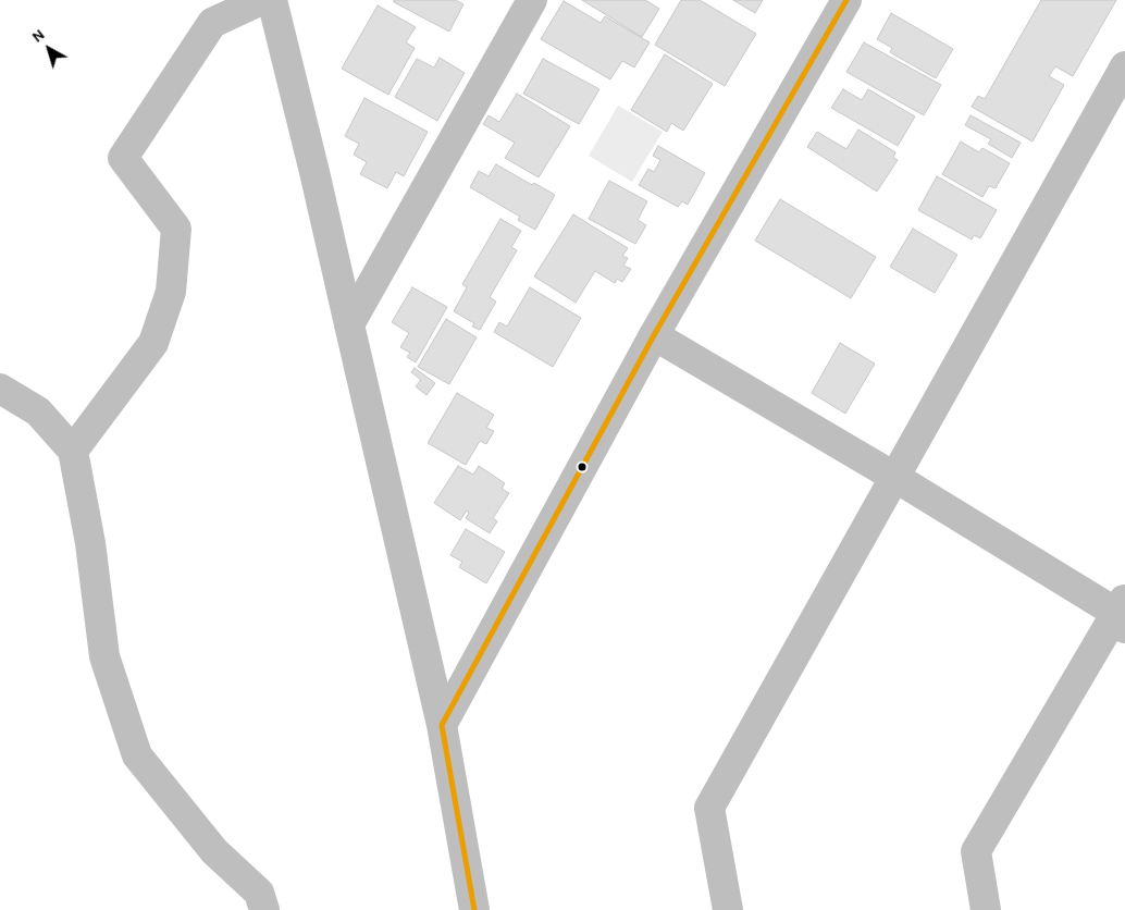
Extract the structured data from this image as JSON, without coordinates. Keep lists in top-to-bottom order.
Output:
{
  "north": "top left"
}
